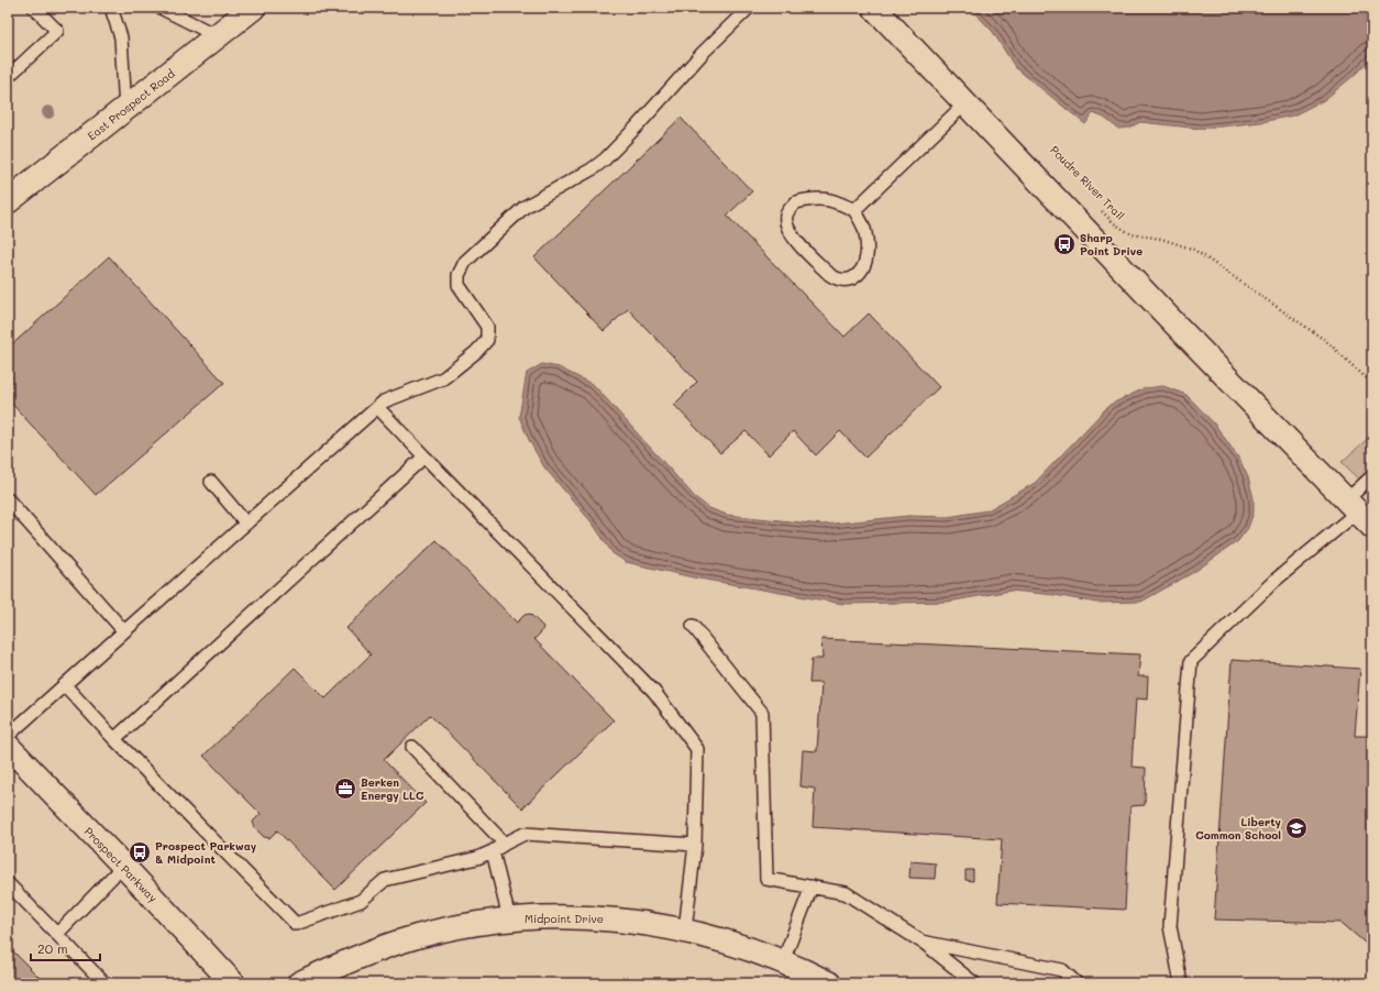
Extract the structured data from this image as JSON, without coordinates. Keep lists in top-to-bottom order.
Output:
{
  "streets": {
    "main road": ["East Prospect Road"],
    "street": ["Prospect Parkway", "Midpoint Drive"],
    "path": ["Poudre River Trail"]
  },
  "places": {
    "bus stop": ["Sharp Point Drive", "Prospect Parkway & Midpoint"],
    "office": ["Berken Energy LLC"],
    "school or university": ["Liberty Common School"]
  },
  "scale_bar": "20 m"
}
